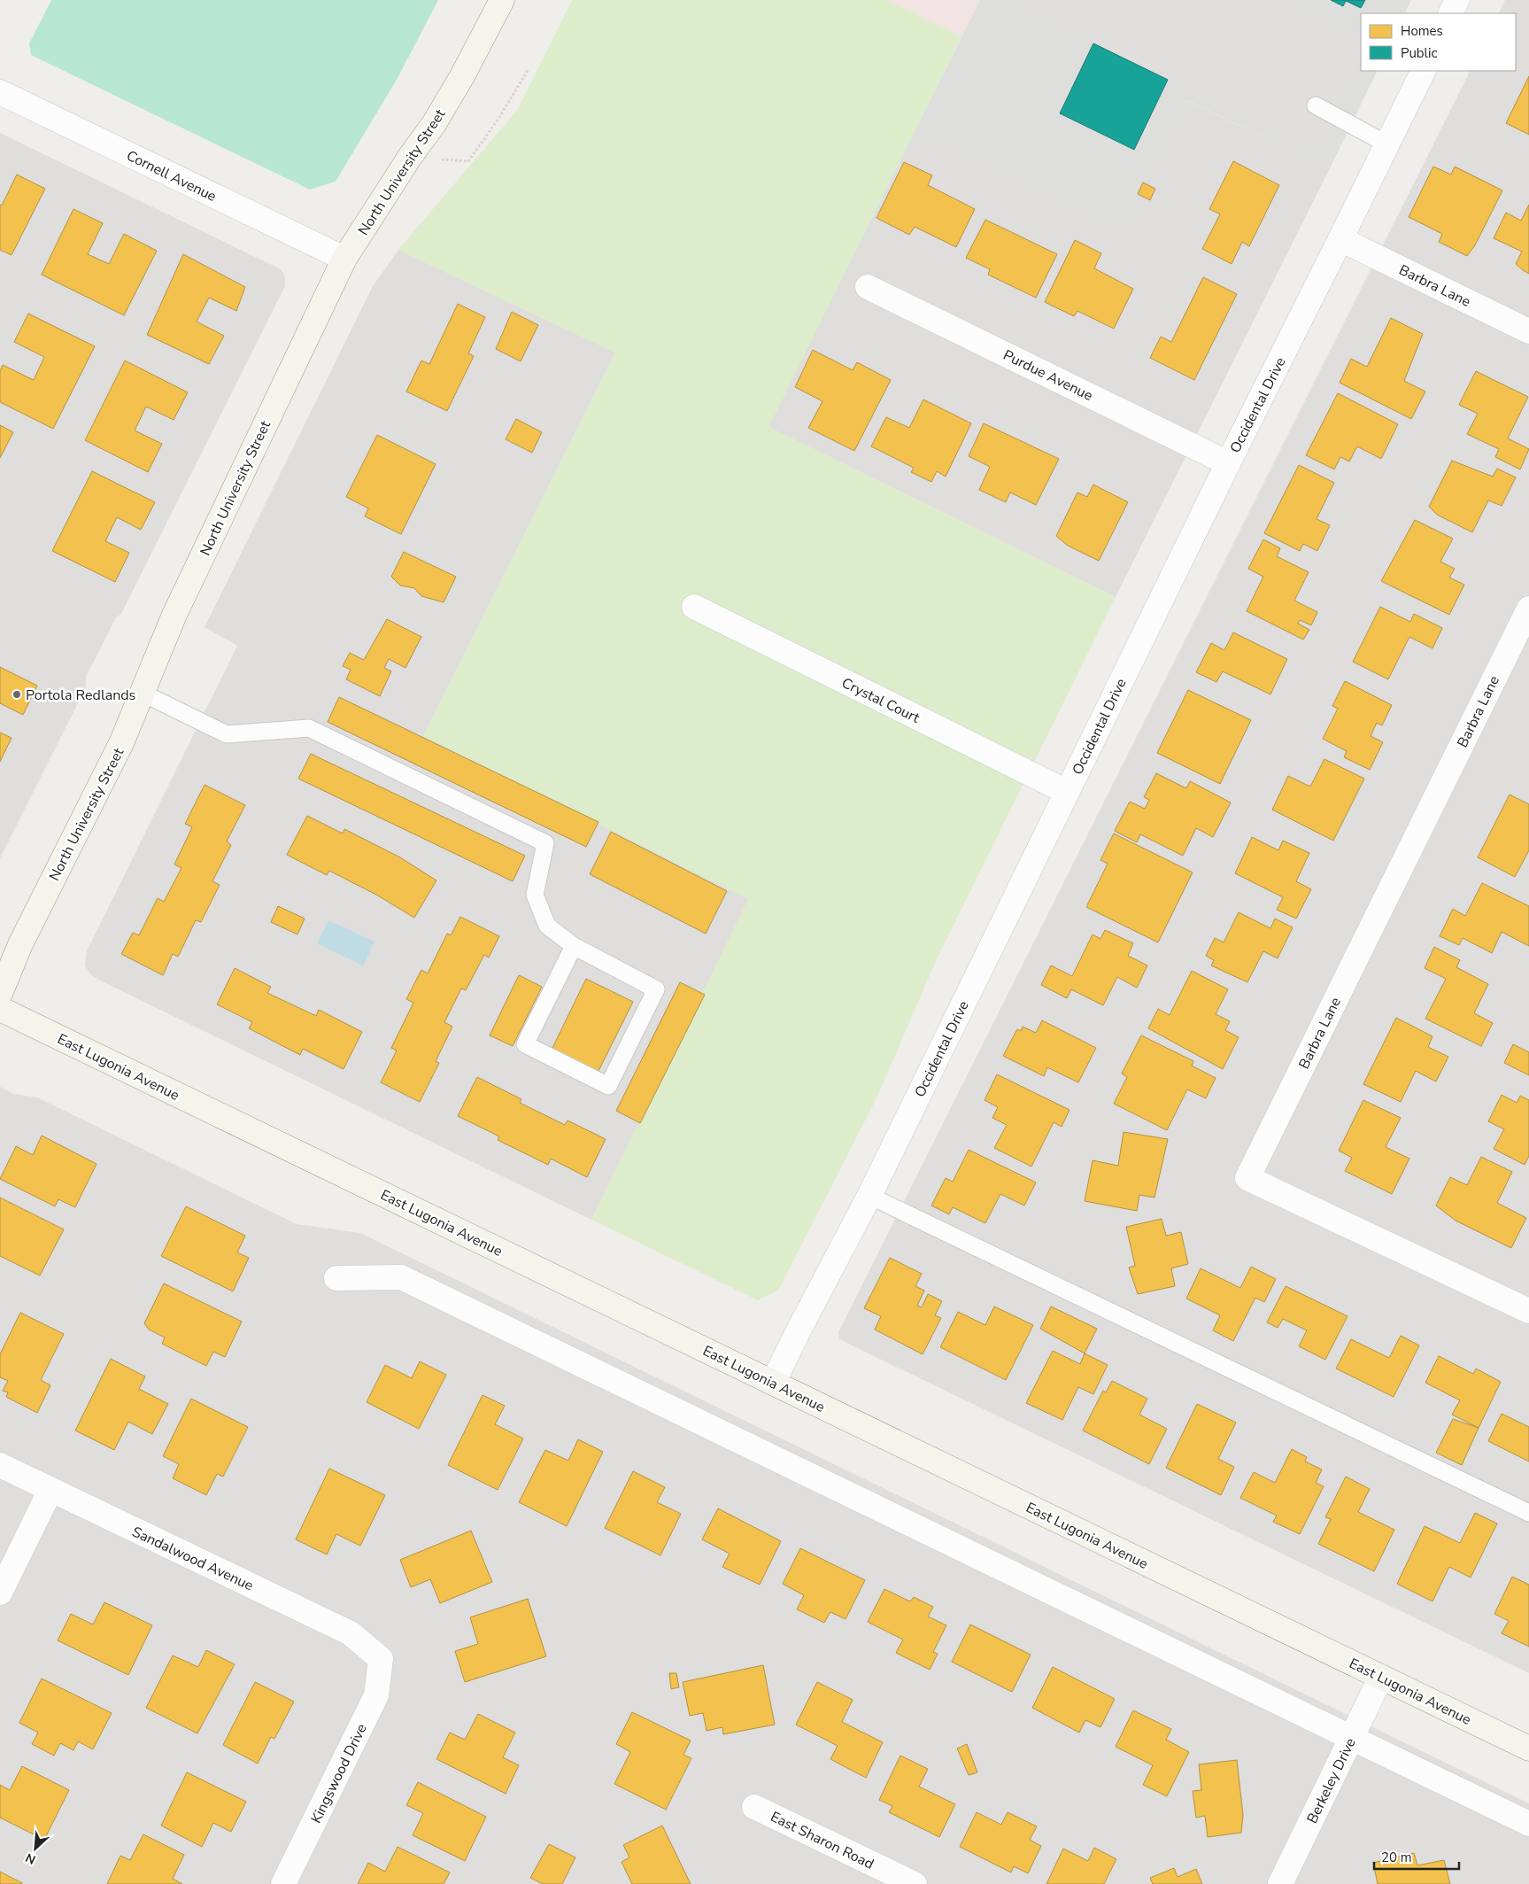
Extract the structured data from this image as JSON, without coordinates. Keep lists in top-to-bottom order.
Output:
{
  "streets": {
    "main road": ["North University Street", "East Lugonia Avenue"],
    "street": [
      "Cornell Avenue",
      "Barbra Lane",
      "Purdue Avenue",
      "Occidental Drive",
      "Crystal Court",
      "Sandalwood Avenue",
      "Kingswood Drive",
      "Berkeley Drive",
      "East Sharon Road"
    ]
  },
  "crossings": [
    ["North University Street", "Cornell Avenue"],
    ["Barbra Lane", "Occidental Drive"],
    ["Purdue Avenue", "Occidental Drive"],
    ["Occidental Drive", "Crystal Court"],
    ["Occidental Drive", "East Lugonia Avenue"],
    ["East Lugonia Avenue", "Berkeley Drive"],
    ["Sandalwood Avenue", "Kingswood Drive"]
  ],
  "places": ["Portola Redlands"],
  "legend": ["Homes", "Public"],
  "scale_bar": "20 m",
  "north": "bottom left"
}
